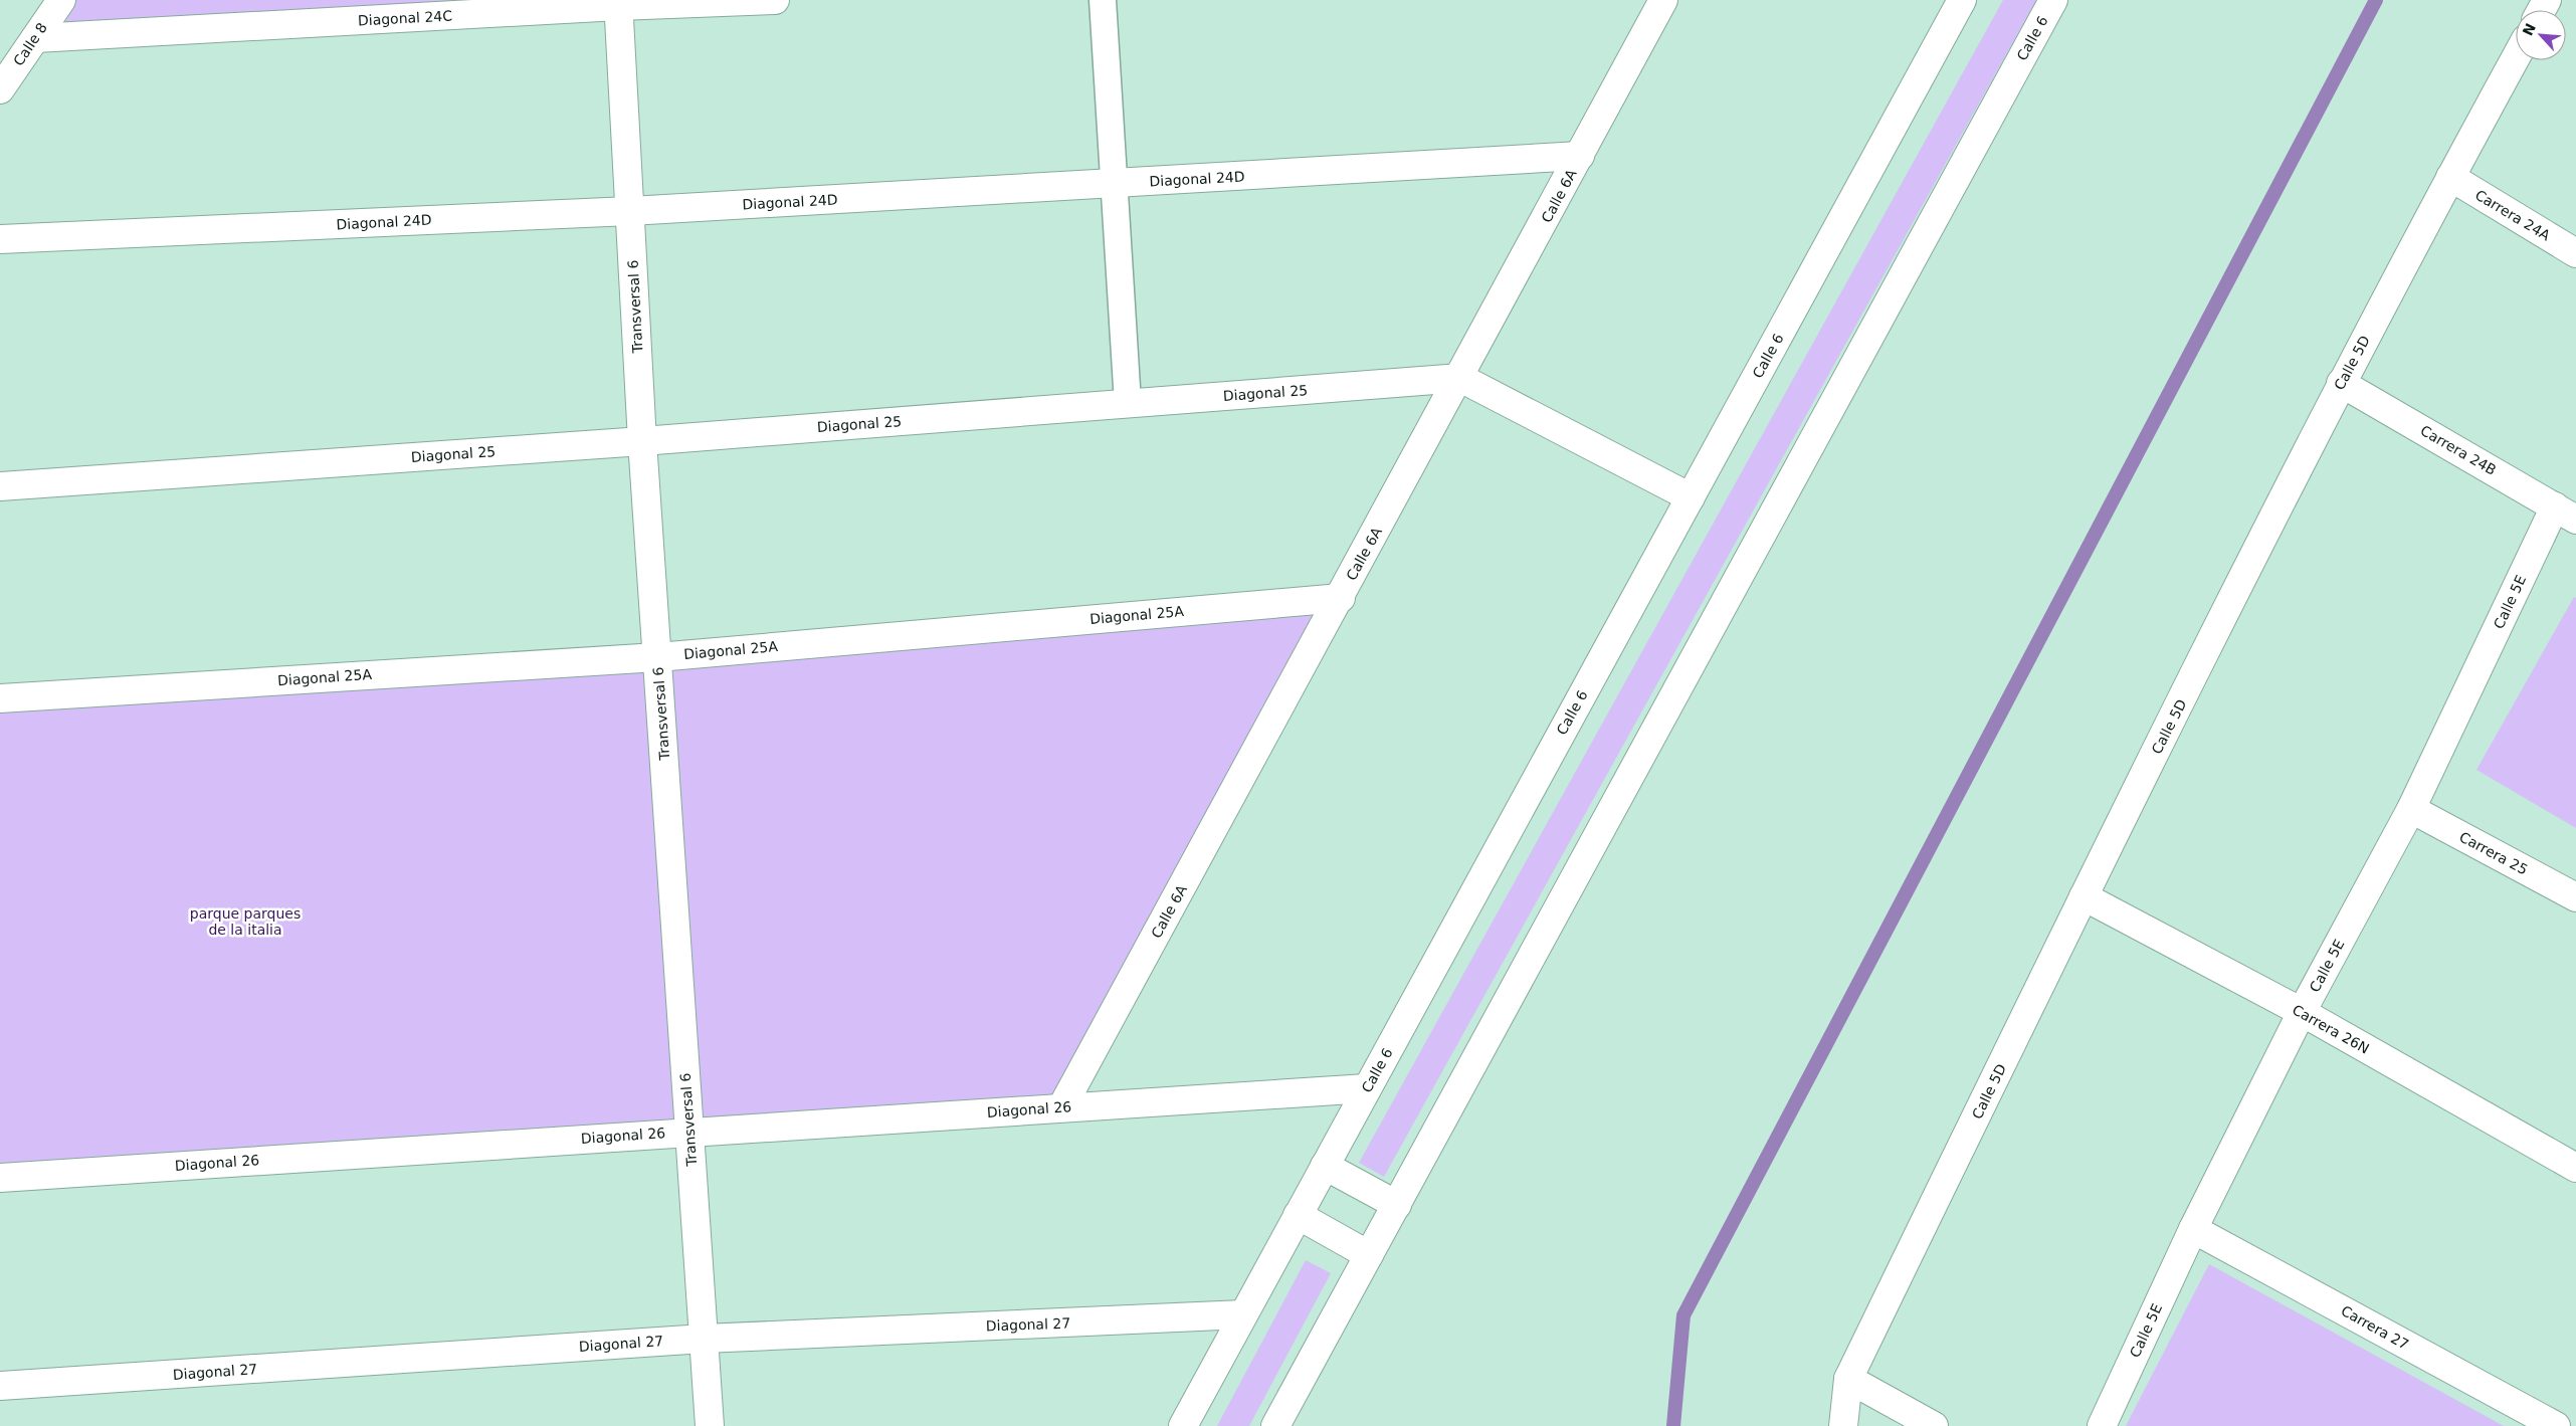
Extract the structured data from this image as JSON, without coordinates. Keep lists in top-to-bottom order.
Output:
{
  "streets": {
    "street": [
      "Diagonal 24C",
      "Calle 6",
      "Calle 8",
      "Diagonal 24D",
      "Calle 6A",
      "Carrera 24A",
      "Transversal 6",
      "Calle 5D",
      "Diagonal 25",
      "Carrera 24B",
      "Calle 5E",
      "Diagonal 25A",
      "Carrera 25",
      "Carrera 26N",
      "Diagonal 26",
      "Diagonal 27",
      "Carrera 27"
    ]
  },
  "crossings": [
    ["Diagonal 24C", "Calle 8"],
    ["Diagonal 24C", "Transversal 6"],
    ["Calle 6", "Diagonal 26"],
    ["Calle 6", "Diagonal 27"],
    ["Diagonal 24D", "Calle 6A"],
    ["Diagonal 24D", "Transversal 6"],
    ["Calle 6A", "Diagonal 25"],
    ["Calle 6A", "Diagonal 25A"],
    ["Calle 6A", "Diagonal 26"],
    ["Carrera 24A", "Calle 5D"],
    ["Transversal 6", "Diagonal 25"],
    ["Transversal 6", "Diagonal 25A"],
    ["Transversal 6", "Diagonal 26"],
    ["Transversal 6", "Diagonal 27"],
    ["Calle 5D", "Carrera 24B"],
    ["Calle 5D", "Carrera 26N"],
    ["Carrera 24B", "Calle 5E"],
    ["Calle 5E", "Carrera 25"],
    ["Calle 5E", "Carrera 26N"],
    ["Calle 5E", "Carrera 27"]
  ],
  "parks": ["parque parques de la italia"],
  "north": "top left"
}
